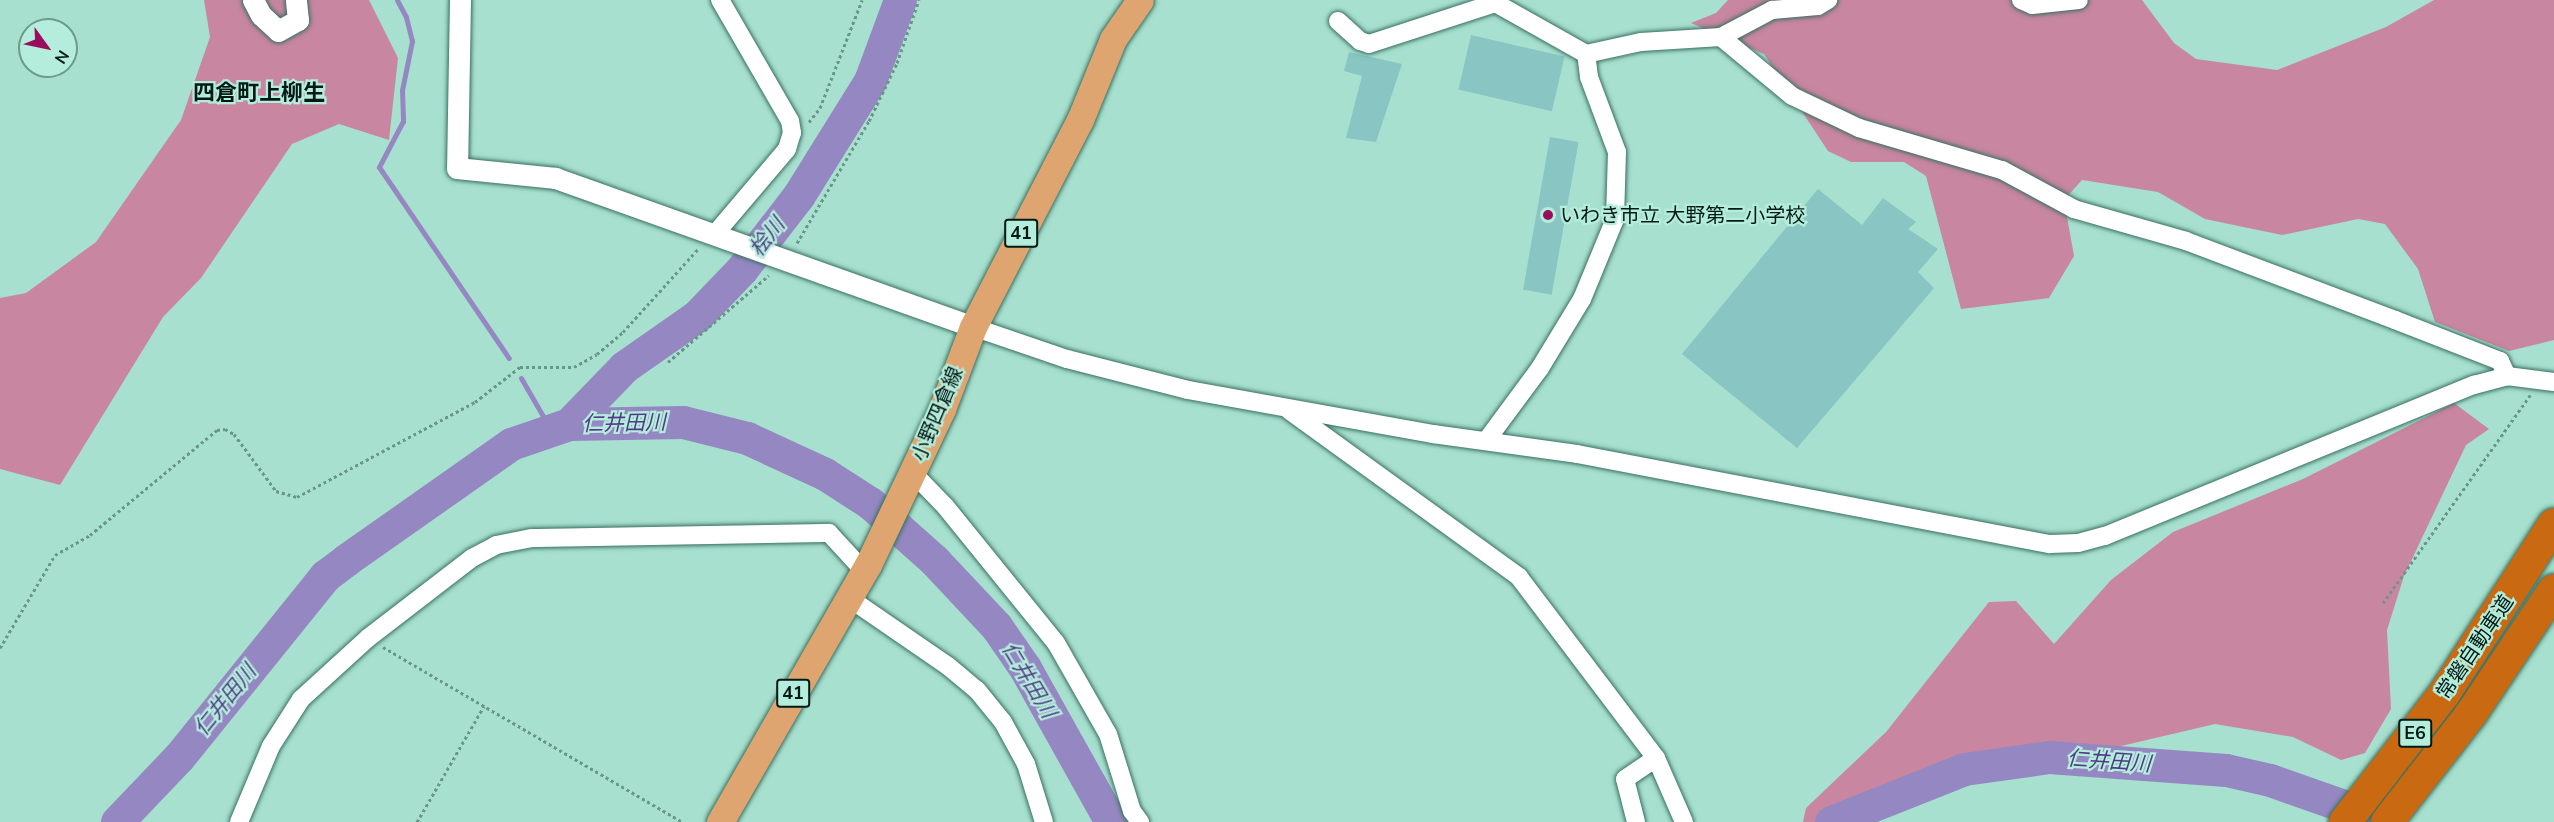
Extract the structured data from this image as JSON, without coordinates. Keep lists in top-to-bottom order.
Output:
{
  "streets": {
    "highway": ["常磐自動車道", "E6"],
    "main road": ["41", "小野四倉線"]
  },
  "districts": ["四倉町上柳生"],
  "water": ["桧川", "仁井田川"],
  "places": ["いわき市立 大野第二小学校"],
  "north": "bottom right"
}
